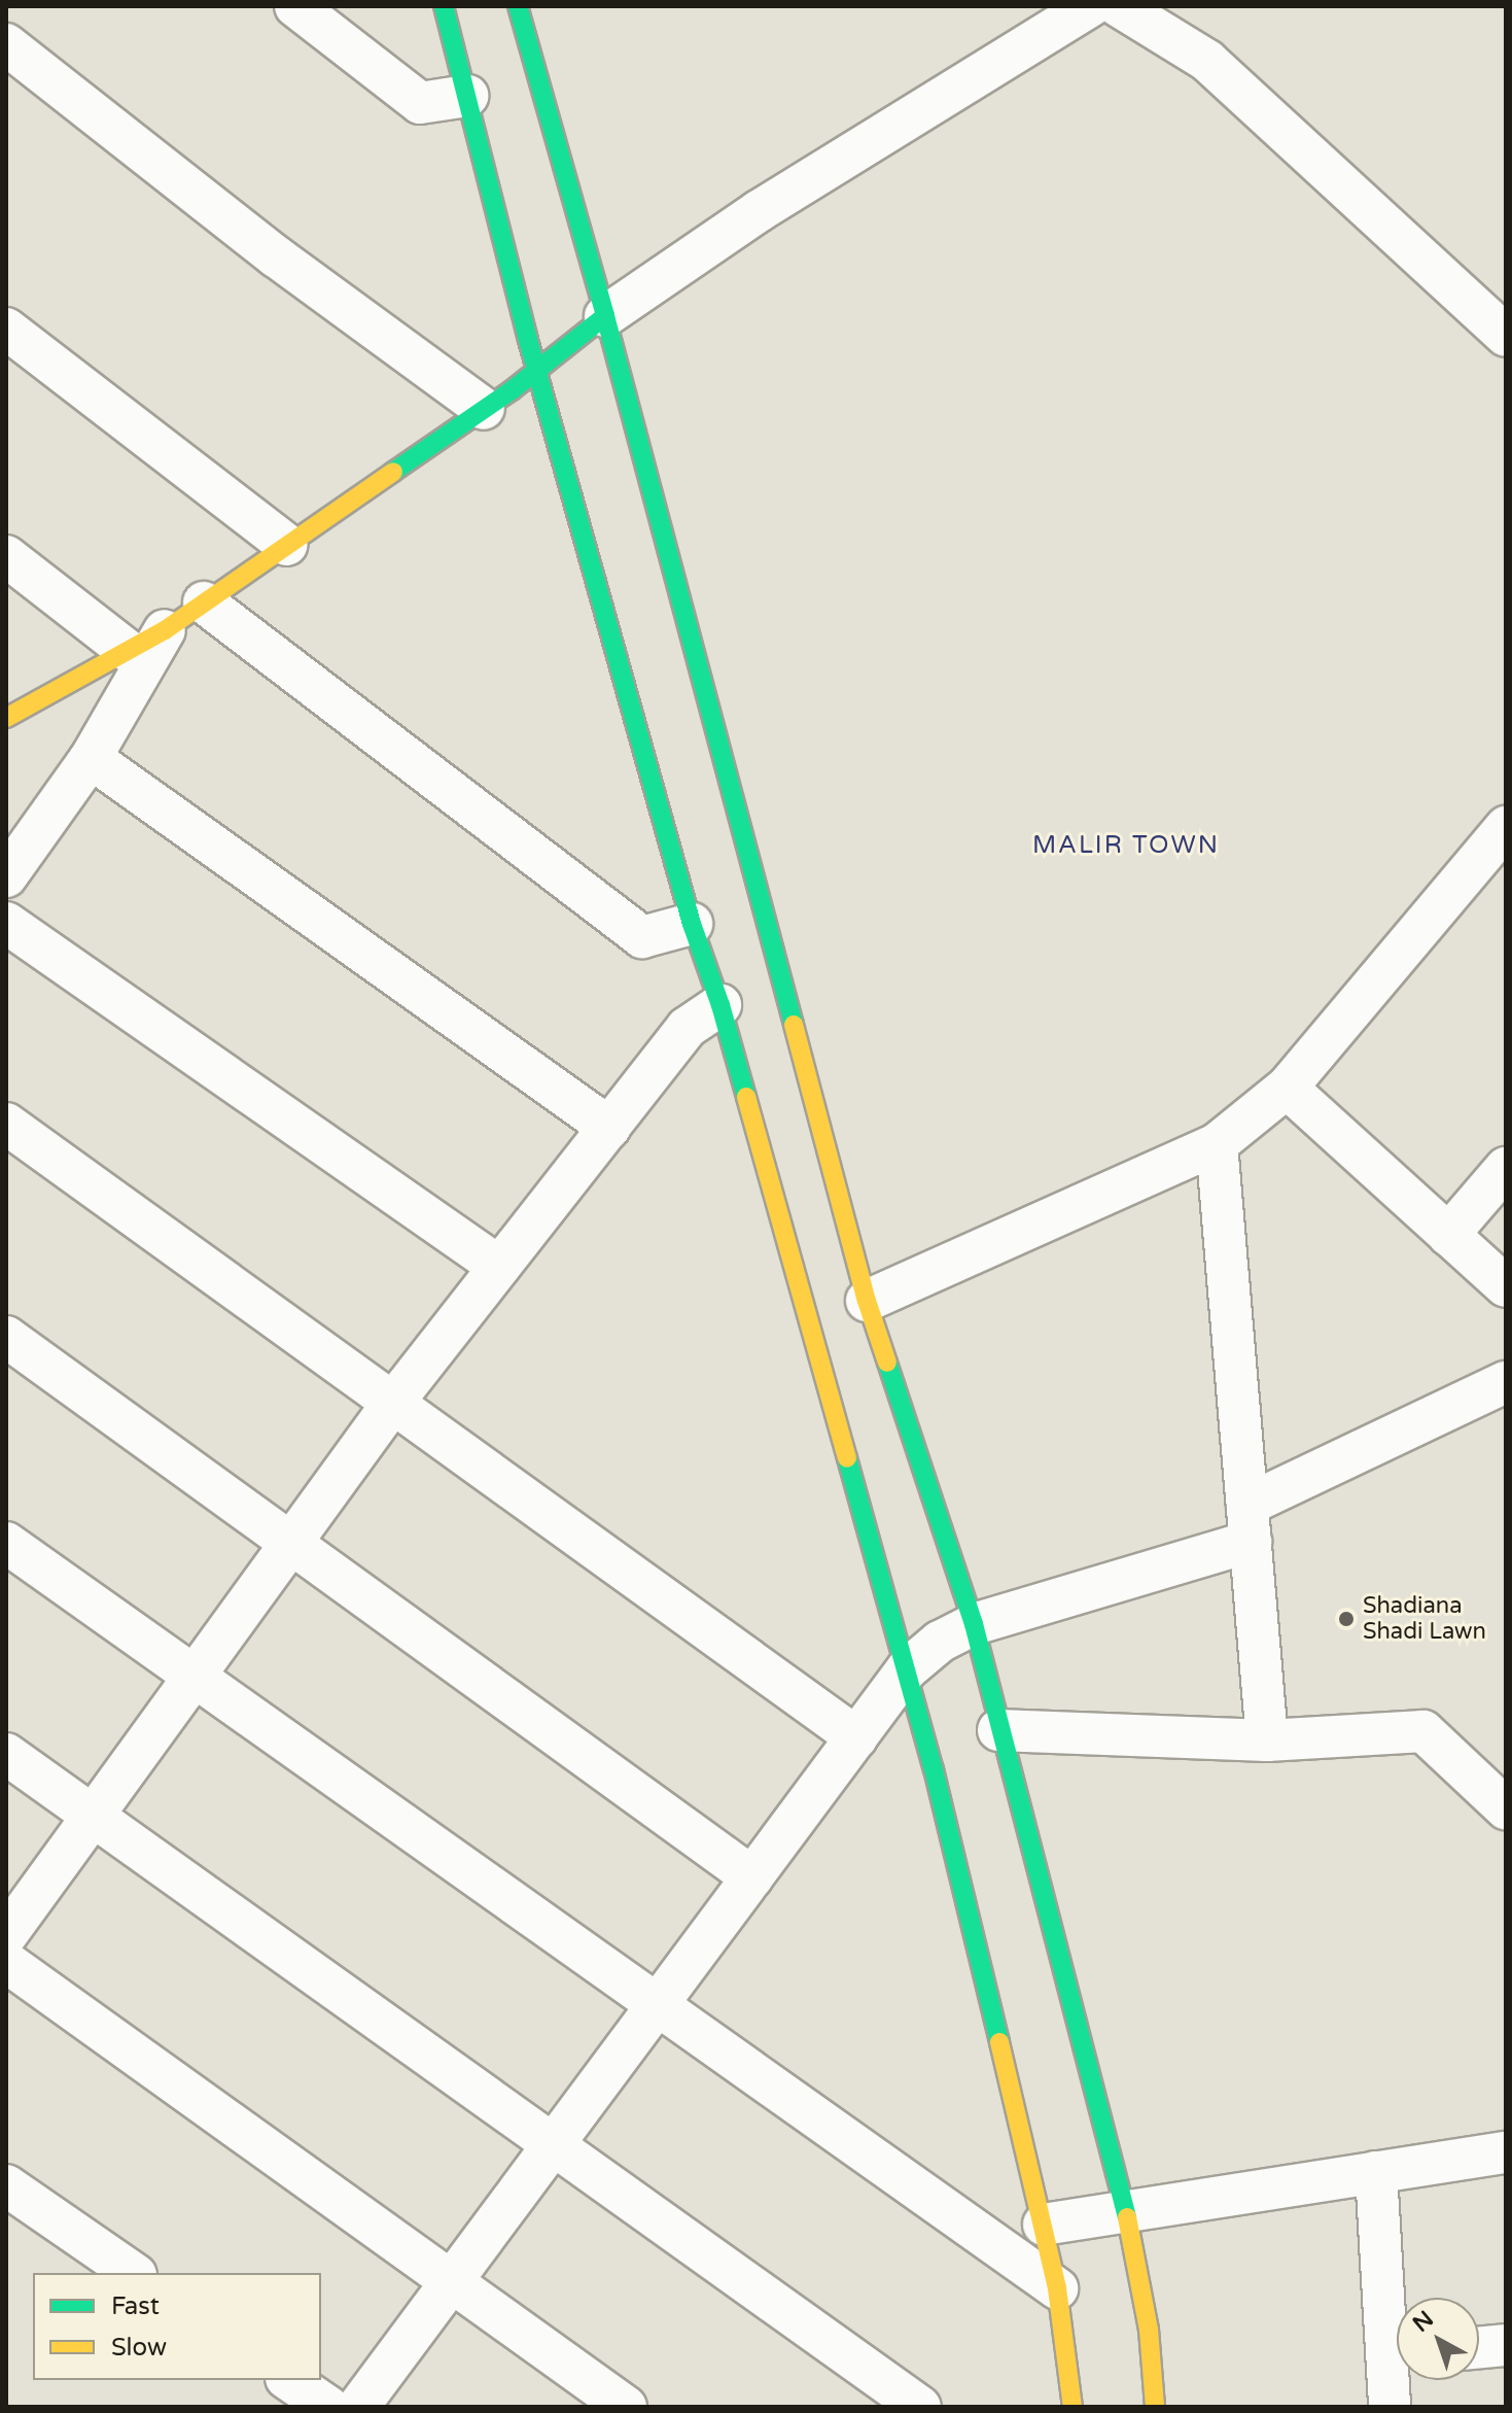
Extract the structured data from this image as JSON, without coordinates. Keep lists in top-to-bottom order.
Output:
{
  "districts": ["MALIR TOWN"],
  "places": ["Shadiana Shadi Lawn"],
  "legend": ["Fast", "Slow"],
  "north": "top left"
}
